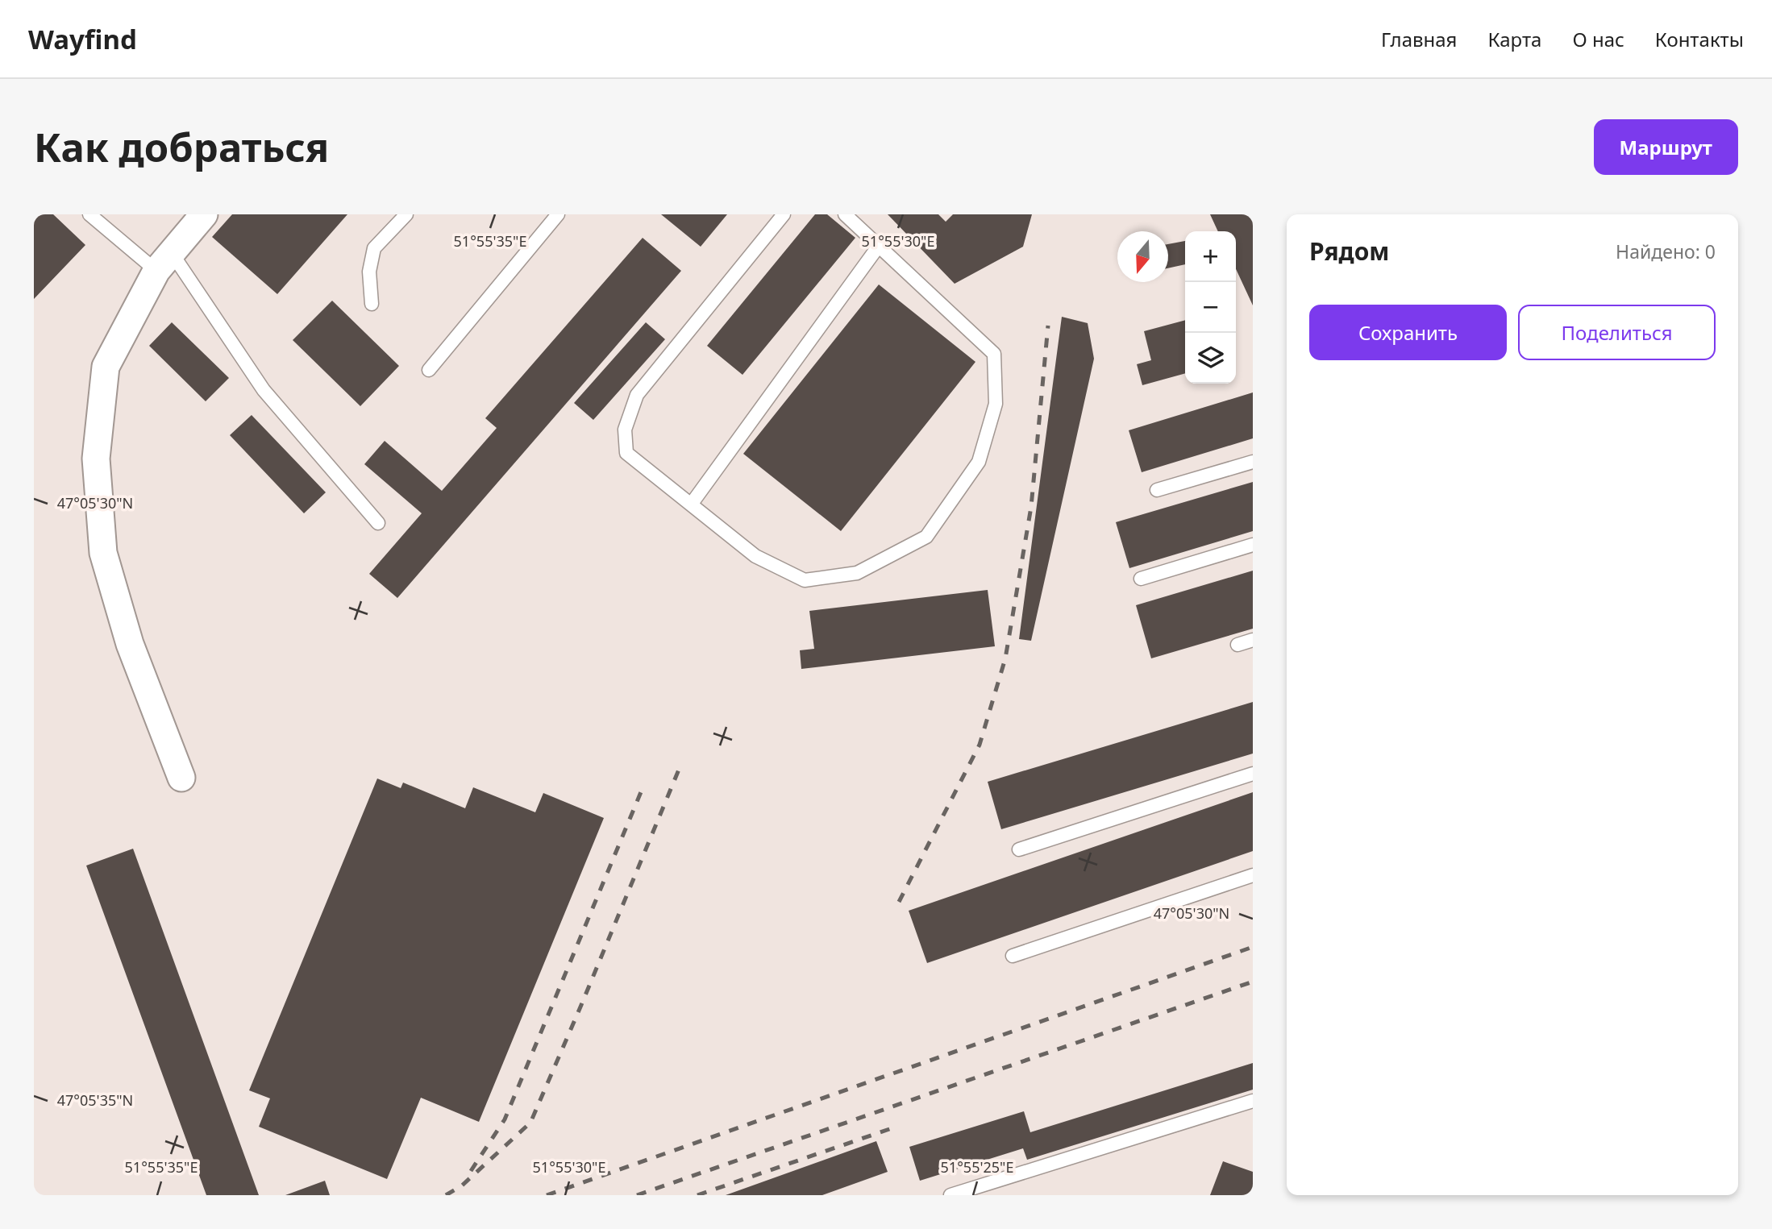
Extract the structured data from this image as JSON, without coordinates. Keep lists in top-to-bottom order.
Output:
{
  "north": "bottom",
  "page": {
    "header": "Wayfind",
    "nav": [
      "Главная",
      "Карта",
      "О нас",
      "Контакты"
    ],
    "buttons": [
      "Маршрут",
      ["Сохранить", "Поделиться"]
    ],
    "title": "Как добраться",
    "heading": ["Рядом", "Найдено: 0"],
    "map_buttons": ["+", "−"]
  },
  "coordinates": [
    "51°55'35\"E",
    "51°55'30\"E",
    "47°05'30\"N",
    "47°05'35\"N",
    "51°55'25\"E"
  ]
}
